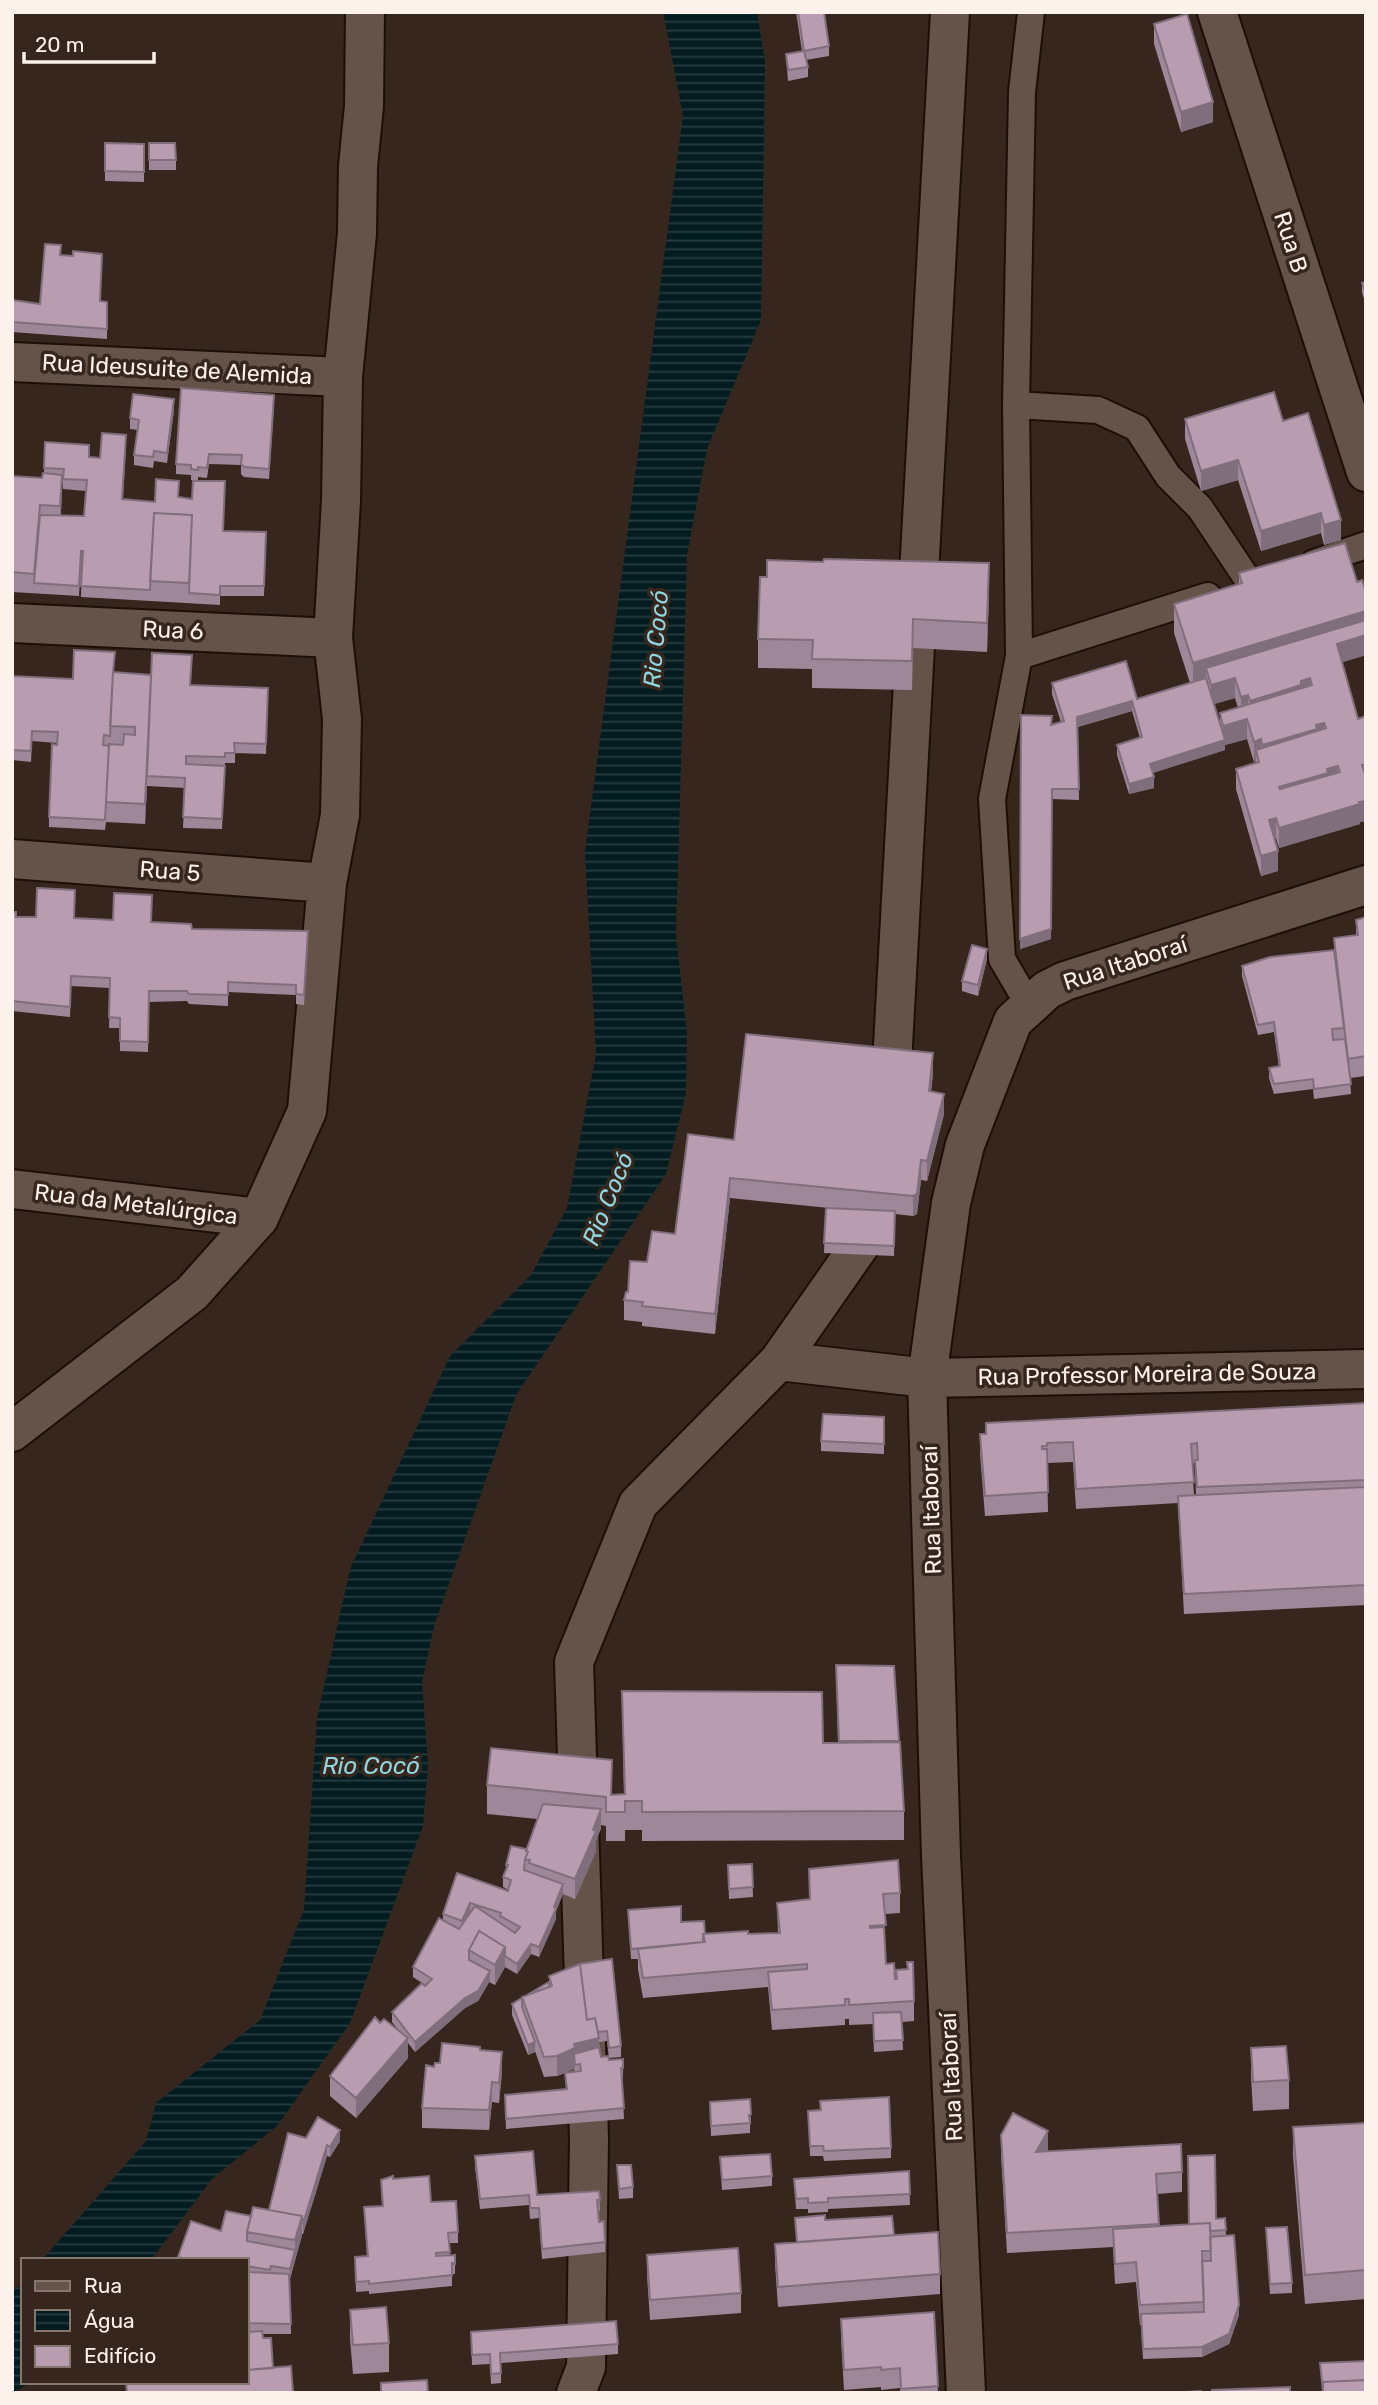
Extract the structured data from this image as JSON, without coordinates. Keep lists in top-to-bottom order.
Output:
{
  "streets": {
    "street": [
      "Rua B",
      "Rua Ideusuite de Alemida",
      "Rua 6",
      "Rua 5",
      "Rua Itaboraí",
      "Rua da Metalúrgica",
      "Rua Professor Moreira de Souza"
    ]
  },
  "crossings": [
    ["Rua Itaboraí", "Rua Professor Moreira de Souza"]
  ],
  "water": ["Rio Cocó"],
  "legend": ["Rua", "Água", "Edifício"],
  "scale_bar": "20 m"
}
